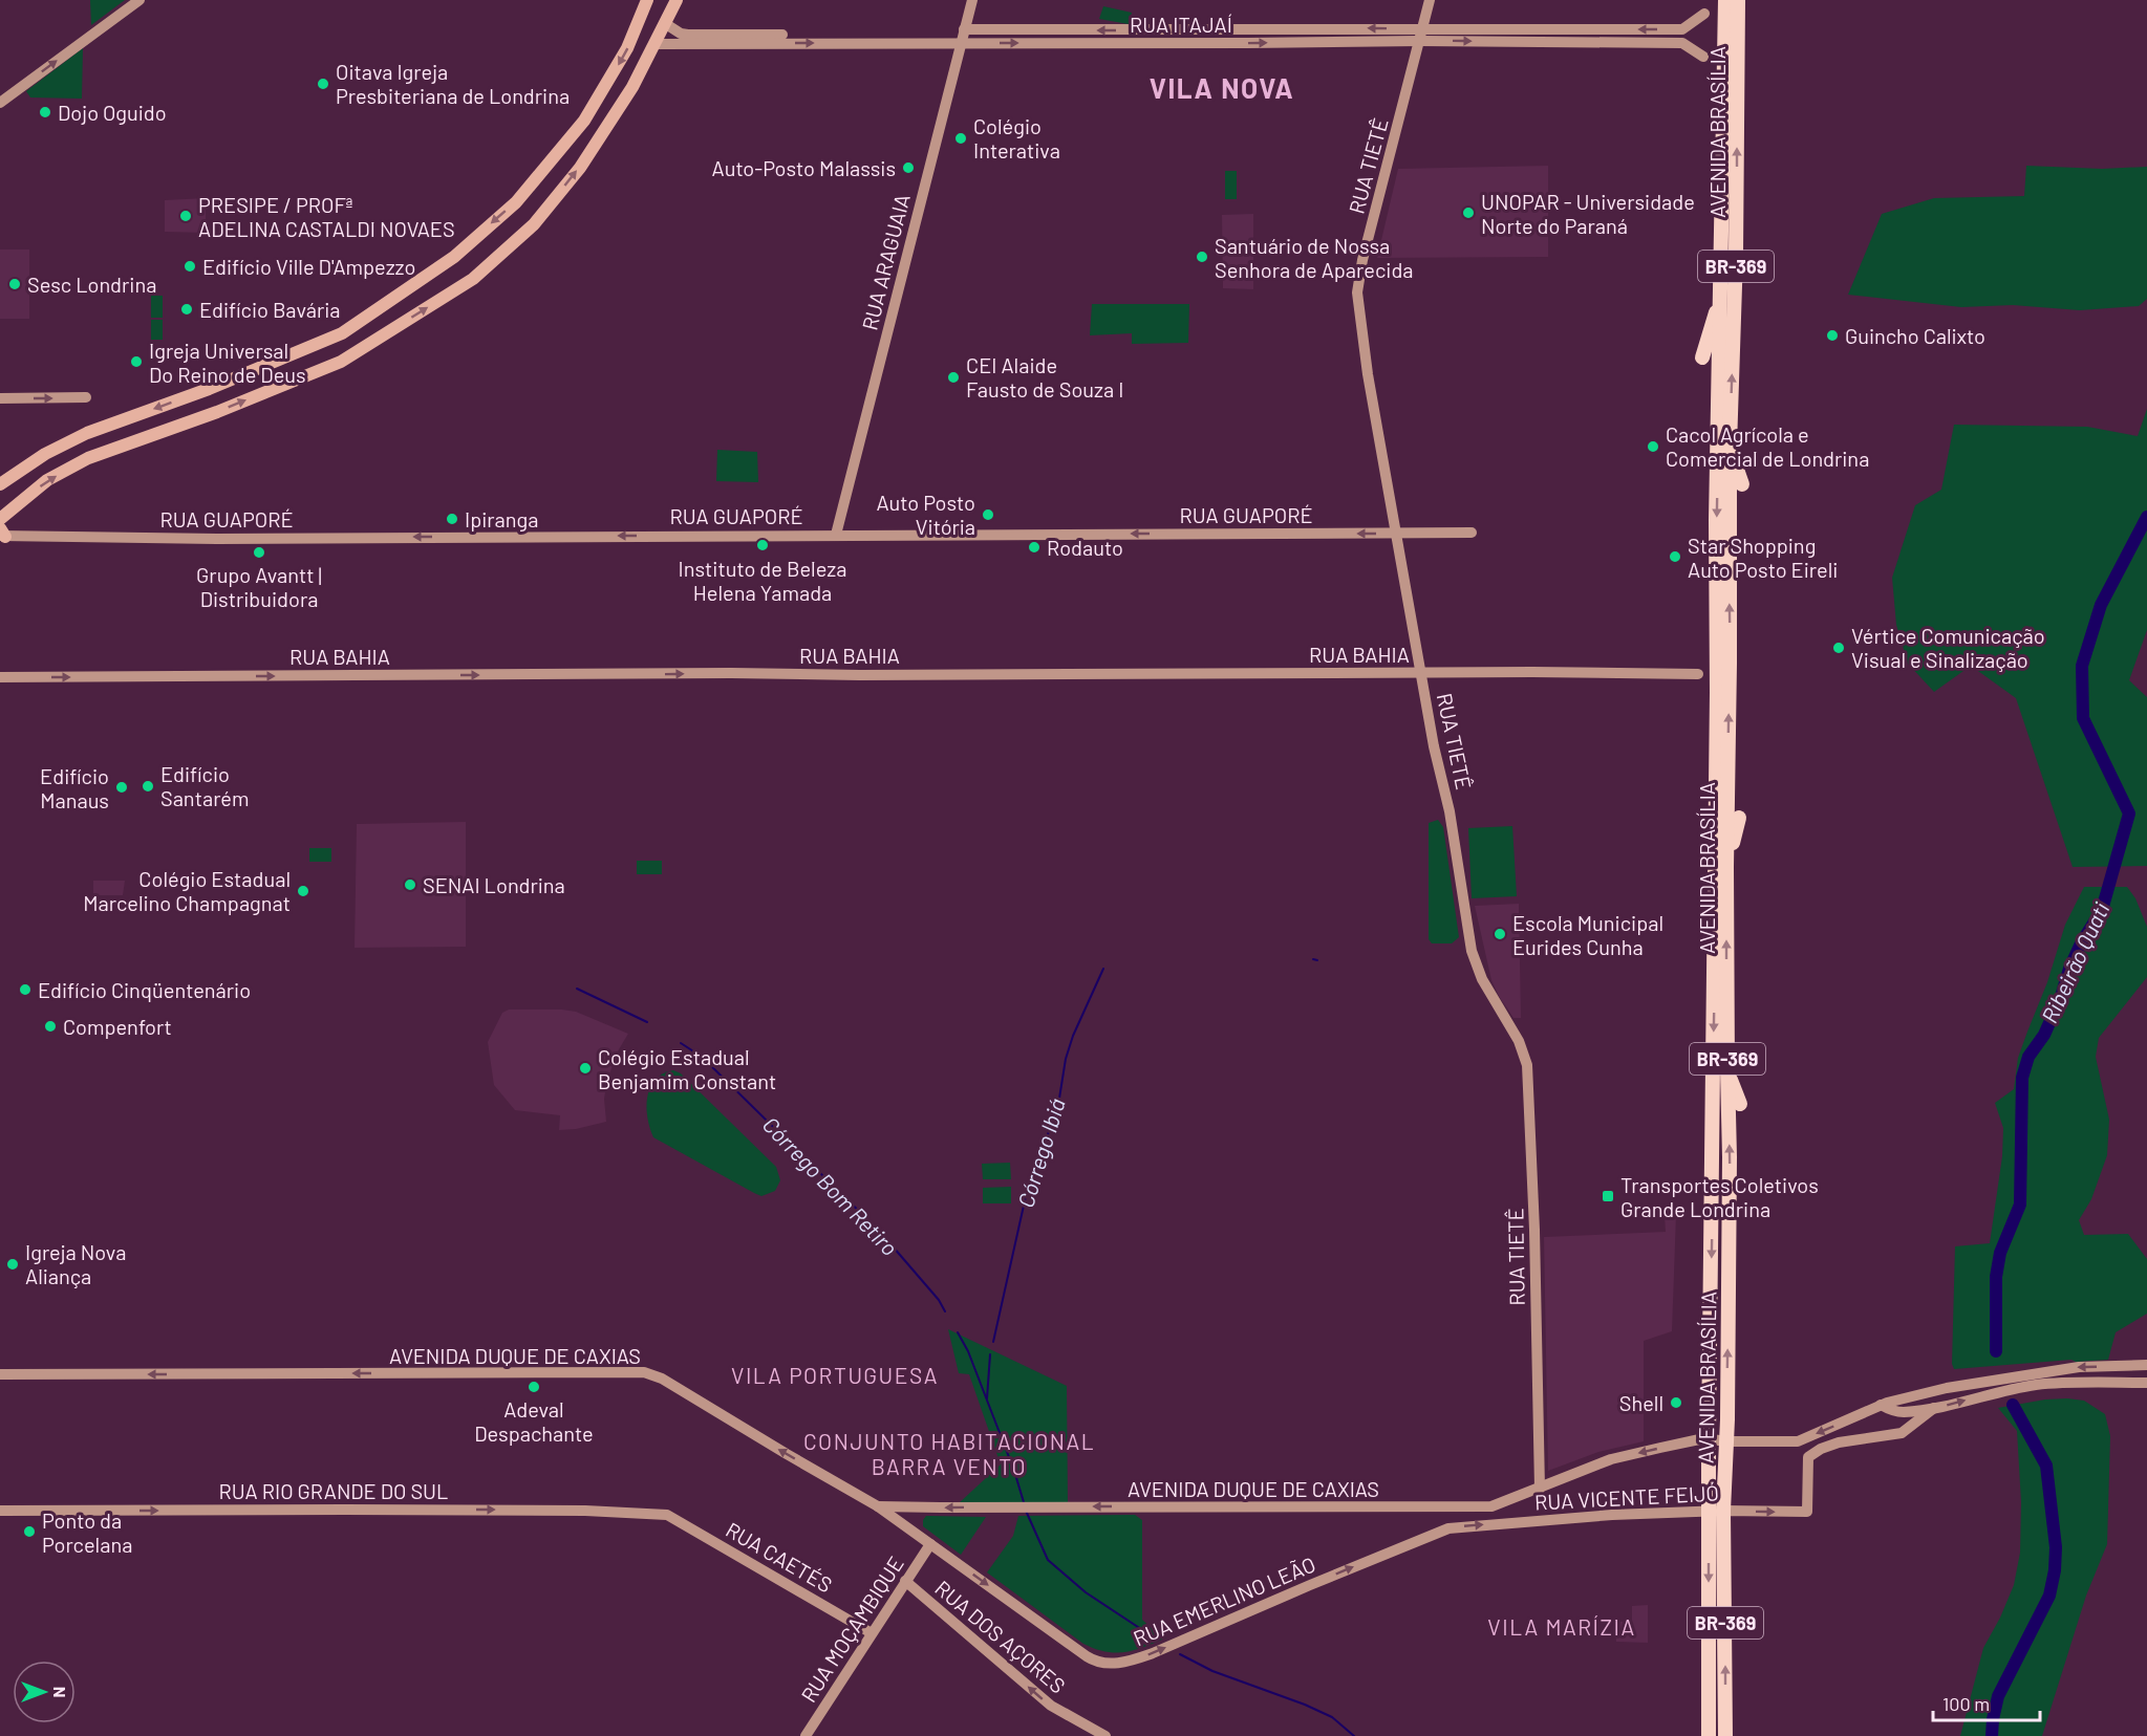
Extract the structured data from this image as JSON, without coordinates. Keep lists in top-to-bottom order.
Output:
{
  "streets": {
    "highway": ["AVENIDA BRASÍLIA", "BR-369"],
    "street": [
      "RUA ITAJAÍ",
      "RUA TIETÊ",
      "RUA ARAGUAIA",
      "RUA GUAPORÉ",
      "RUA BAHIA",
      "AVENIDA DUQUE DE CAXIAS",
      "RUA RIO GRANDE DO SUL",
      "RUA VICENTE FEIJÓ",
      "RUA CAETÉS",
      "RUA EMERLINO LEÃO",
      "RUA MOÇAMBIQUE",
      "RUA DOS AÇORES"
    ]
  },
  "crossings": [
    ["RUA ITAJAÍ", "RUA TIETÊ"],
    ["RUA ITAJAÍ", "RUA ARAGUAIA"],
    ["AVENIDA BRASÍLIA", "AVENIDA DUQUE DE CAXIAS"],
    ["AVENIDA BRASÍLIA", "RUA VICENTE FEIJÓ"],
    ["RUA TIETÊ", "RUA GUAPORÉ"],
    ["RUA TIETÊ", "RUA BAHIA"],
    ["RUA TIETÊ", "AVENIDA DUQUE DE CAXIAS"],
    ["RUA ARAGUAIA", "RUA GUAPORÉ"],
    ["AVENIDA DUQUE DE CAXIAS", "RUA EMERLINO LEÃO"],
    ["RUA RIO GRANDE DO SUL", "RUA CAETÉS"],
    ["RUA VICENTE FEIJÓ", "RUA EMERLINO LEÃO"],
    ["RUA CAETÉS", "RUA MOÇAMBIQUE"],
    ["RUA EMERLINO LEÃO", "RUA MOÇAMBIQUE"],
    ["RUA MOÇAMBIQUE", "RUA DOS AÇORES"]
  ],
  "one_way": [
    "RUA GUAPORÉ",
    "RUA BAHIA",
    "AVENIDA DUQUE DE CAXIAS",
    "RUA RIO GRANDE DO SUL",
    "RUA VICENTE FEIJÓ",
    "RUA EMERLINO LEÃO",
    "RUA DOS AÇORES"
  ],
  "districts": [
    "VILA NOVA",
    "VILA PORTUGUESA",
    "CONJUNTO HABITACIONAL BARRA VENTO",
    "VILA MARÍZIA"
  ],
  "water": ["Ribeirão Quati", "Córrego Ibiá", "Córrego Bom Retiro"],
  "places": {
    "other": [
      "Oitava Igreja Presbiteriana de Londrina",
      "Dojo Oguido",
      "Colégio Interativa",
      "Auto-Posto Malassis",
      "UNOPAR - Universidade Norte do Paraná",
      "PRESIPE / PROFª ADELINA CASTALDI NOVAES",
      "Santuário de Nossa Senhora de Aparecida",
      "Edifício Ville D'Ampezzo",
      "Sesc Londrina",
      "Edifício Bavária",
      "Guincho Calixto",
      "Igreja Universal Do Reino de Deus",
      "CEI Alaide Fausto de Souza I",
      "Cacol Agrícola e Comercial de Londrina",
      "Auto Posto Vitória",
      "Ipiranga",
      "Instituto de Beleza Helena Yamada",
      "Rodauto",
      "Grupo Avantt | Distribuidora",
      "Star Shopping Auto Posto Eireli",
      "Vértice Comunicação Visual e Sinalização",
      "Edifício Santarém",
      "Edifício Manaus",
      "SENAI Londrina",
      "Colégio Estadual Marcelino Champagnat",
      "Escola Municipal Eurides Cunha",
      "Edifício Cinqüentenário",
      "Compenfort",
      "Colégio Estadual Benjamim Constant",
      "Igreja Nova Aliança",
      "Adeval Despachante",
      "Shell",
      "Ponto da Porcelana"
    ],
    "transit": ["Transportes Coletivos Grande Londrina"]
  },
  "scale_bar": "100 m",
  "north": "right"
}
